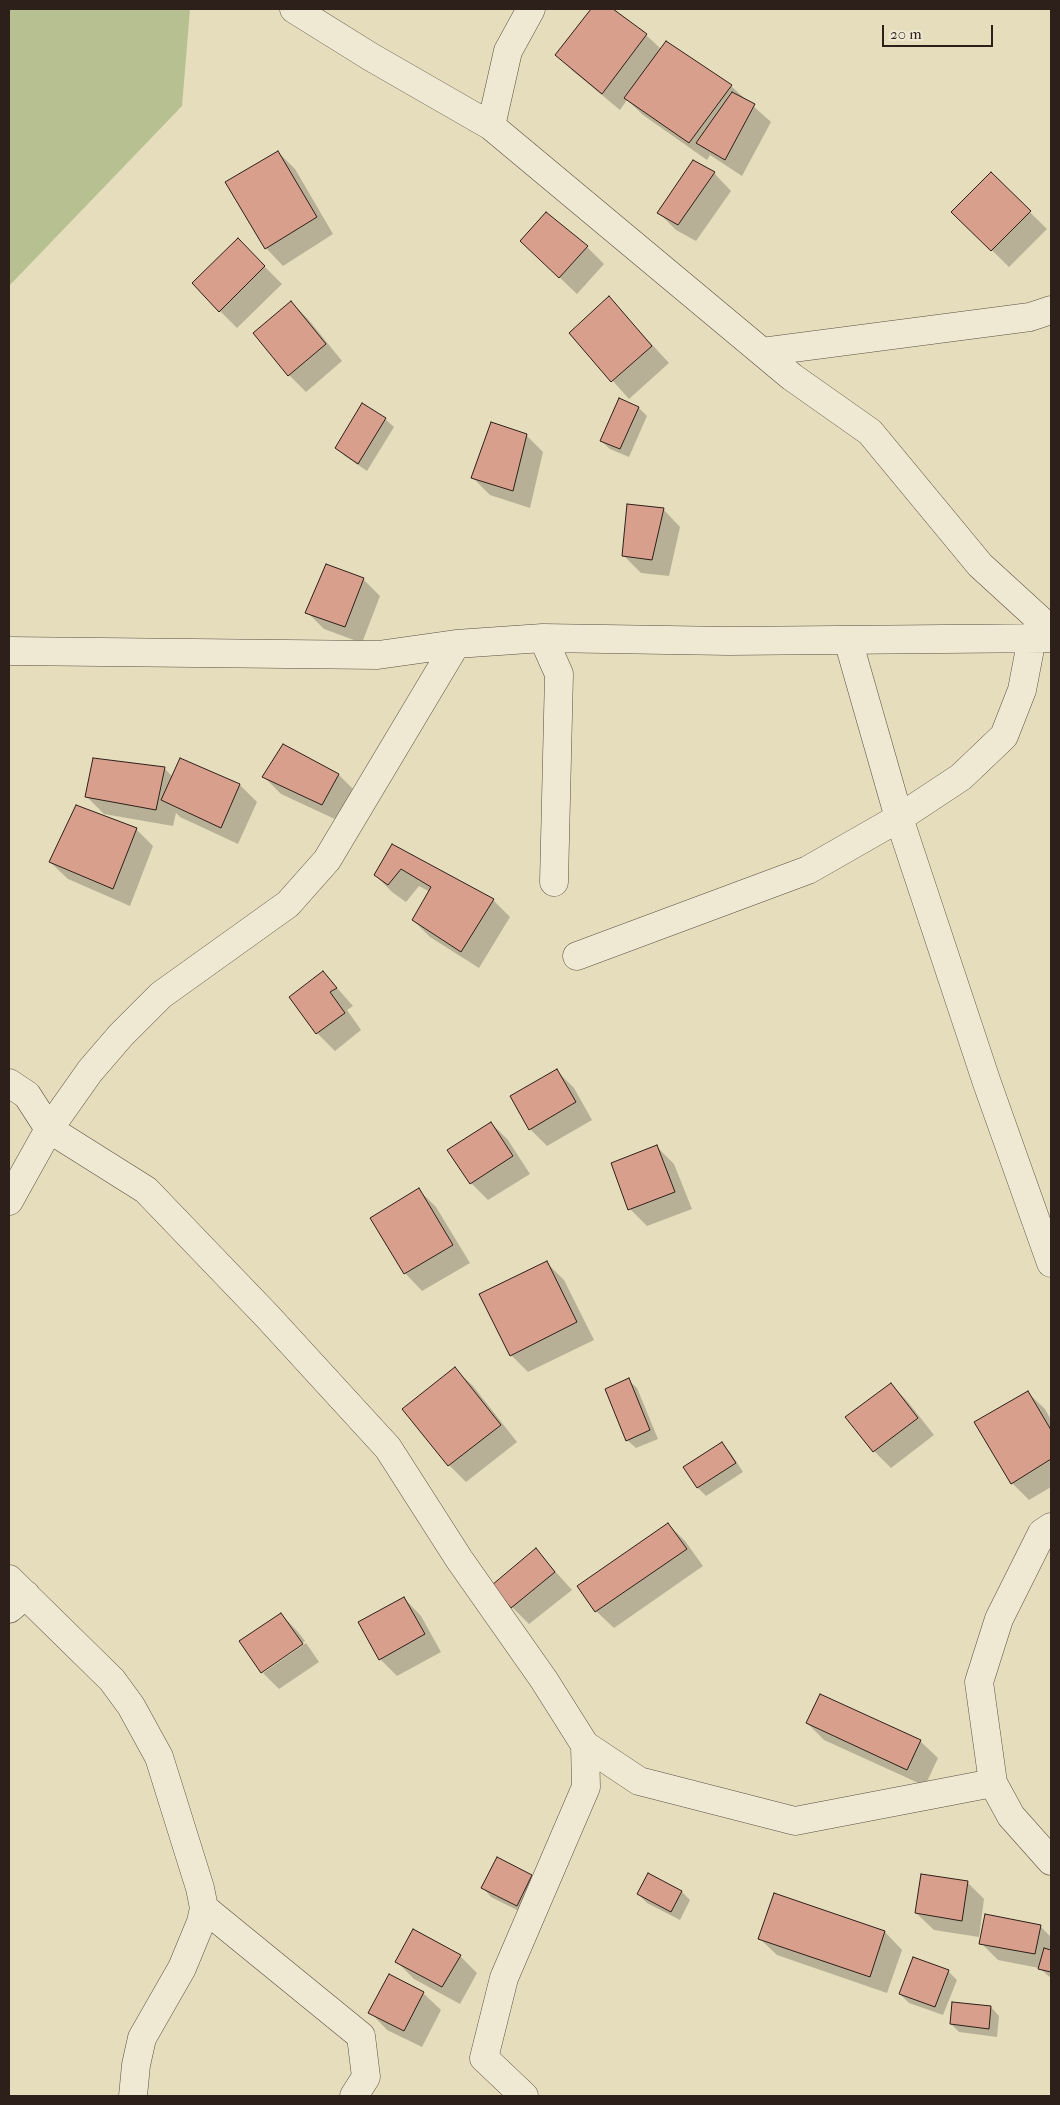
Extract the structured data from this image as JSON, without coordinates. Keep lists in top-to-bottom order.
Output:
{
  "scale_bar": "20 m"
}
